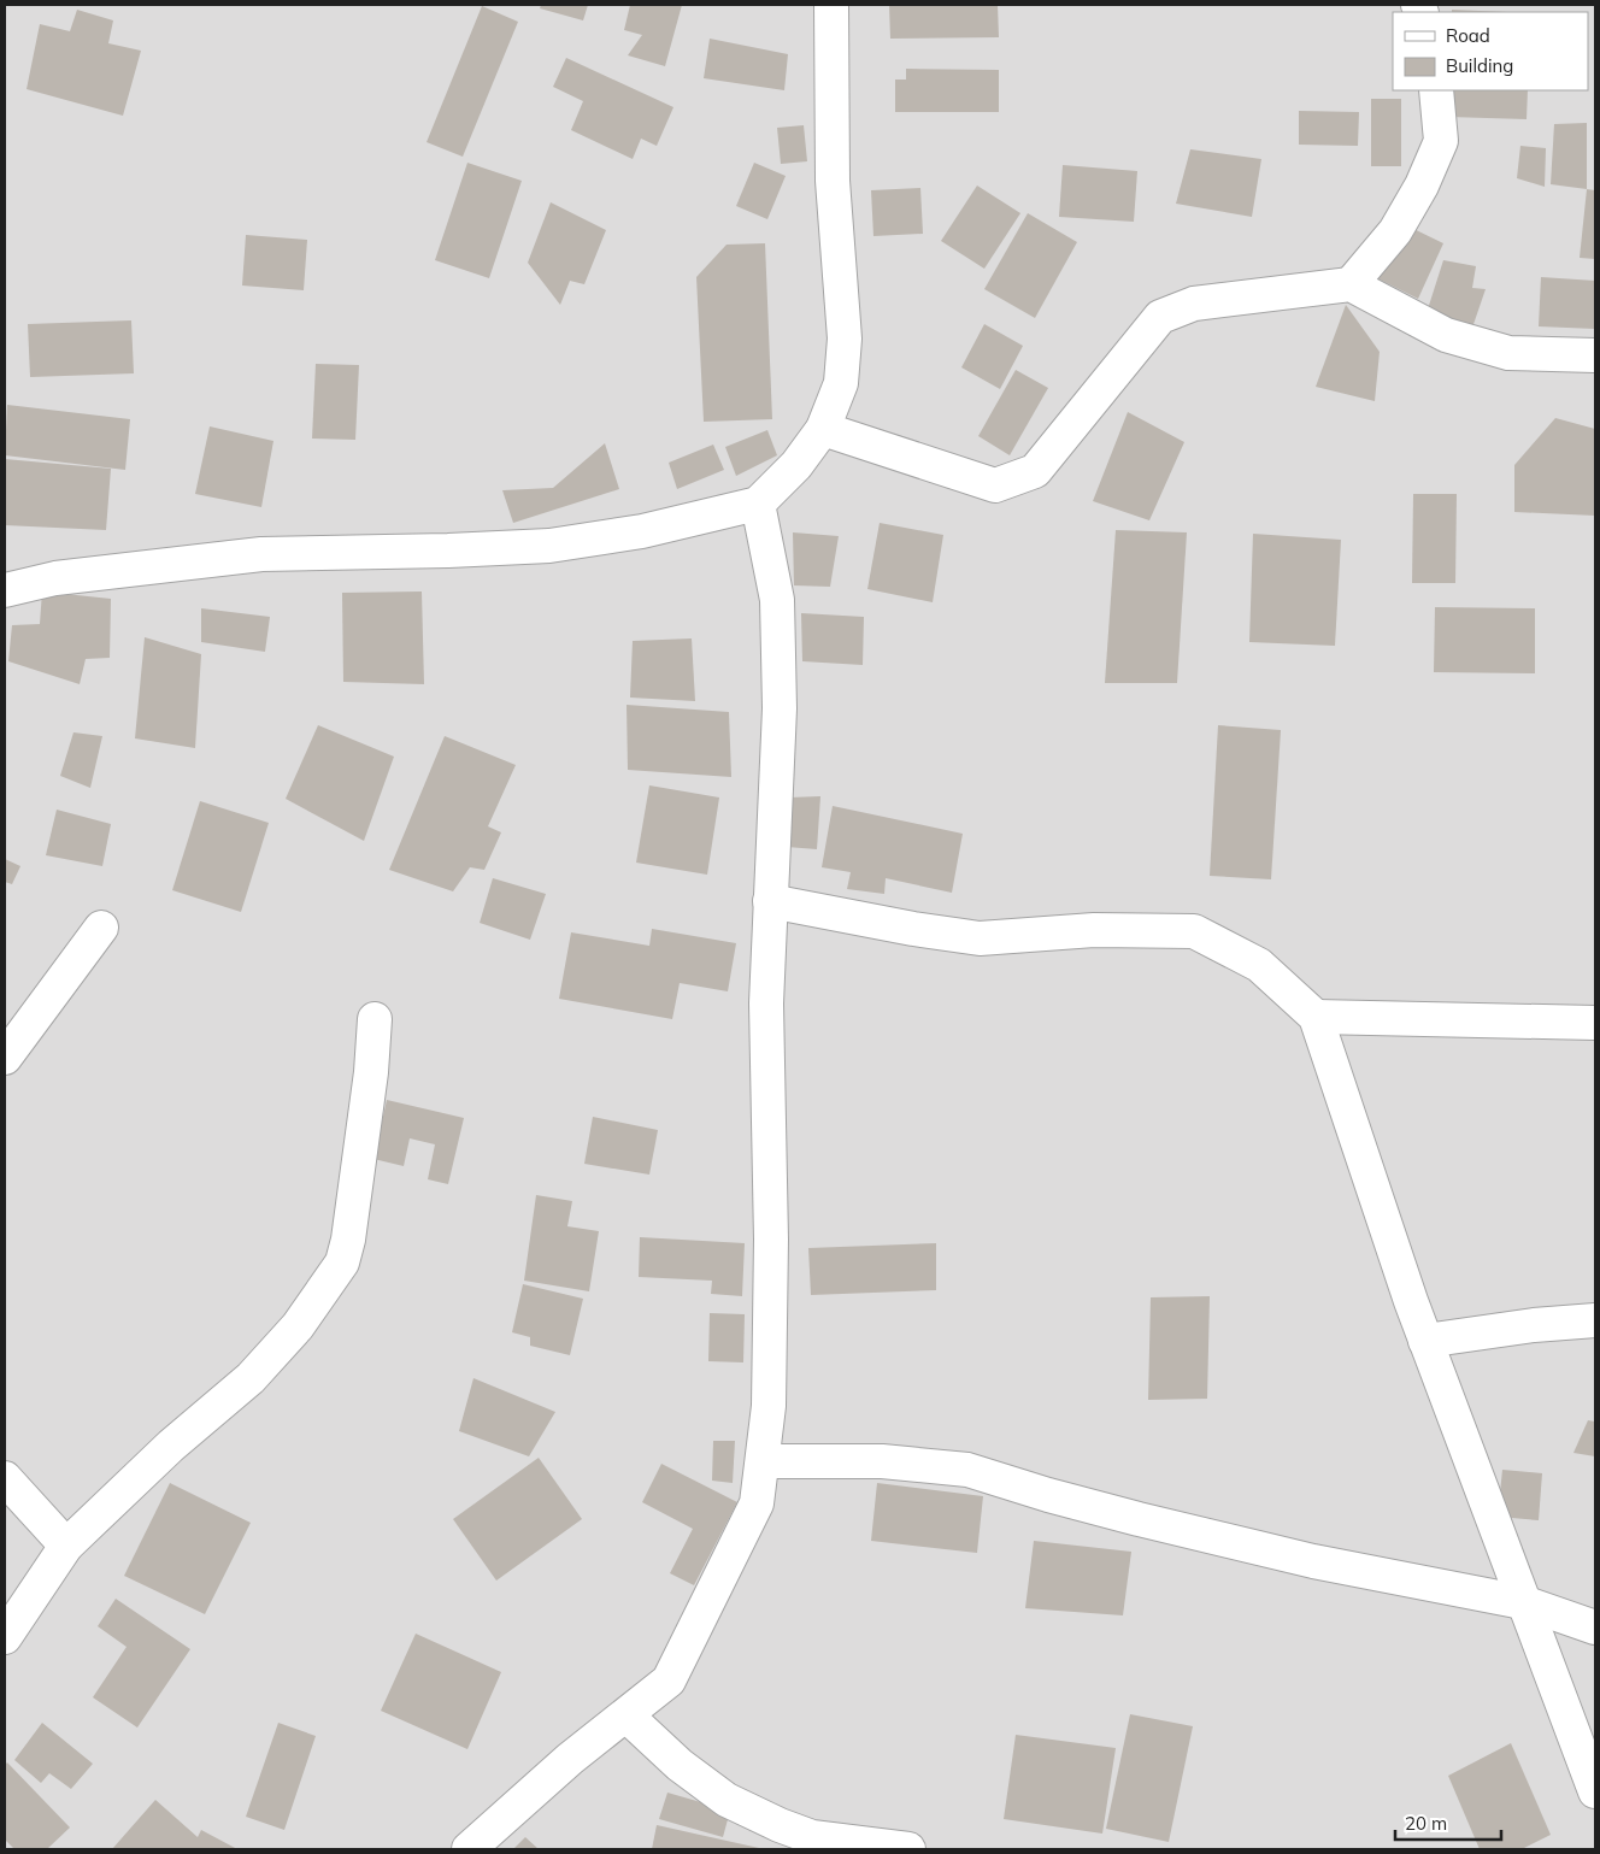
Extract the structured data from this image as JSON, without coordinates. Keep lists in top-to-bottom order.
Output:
{
  "legend": ["Road", "Building"],
  "scale_bar": "20 m"
}
